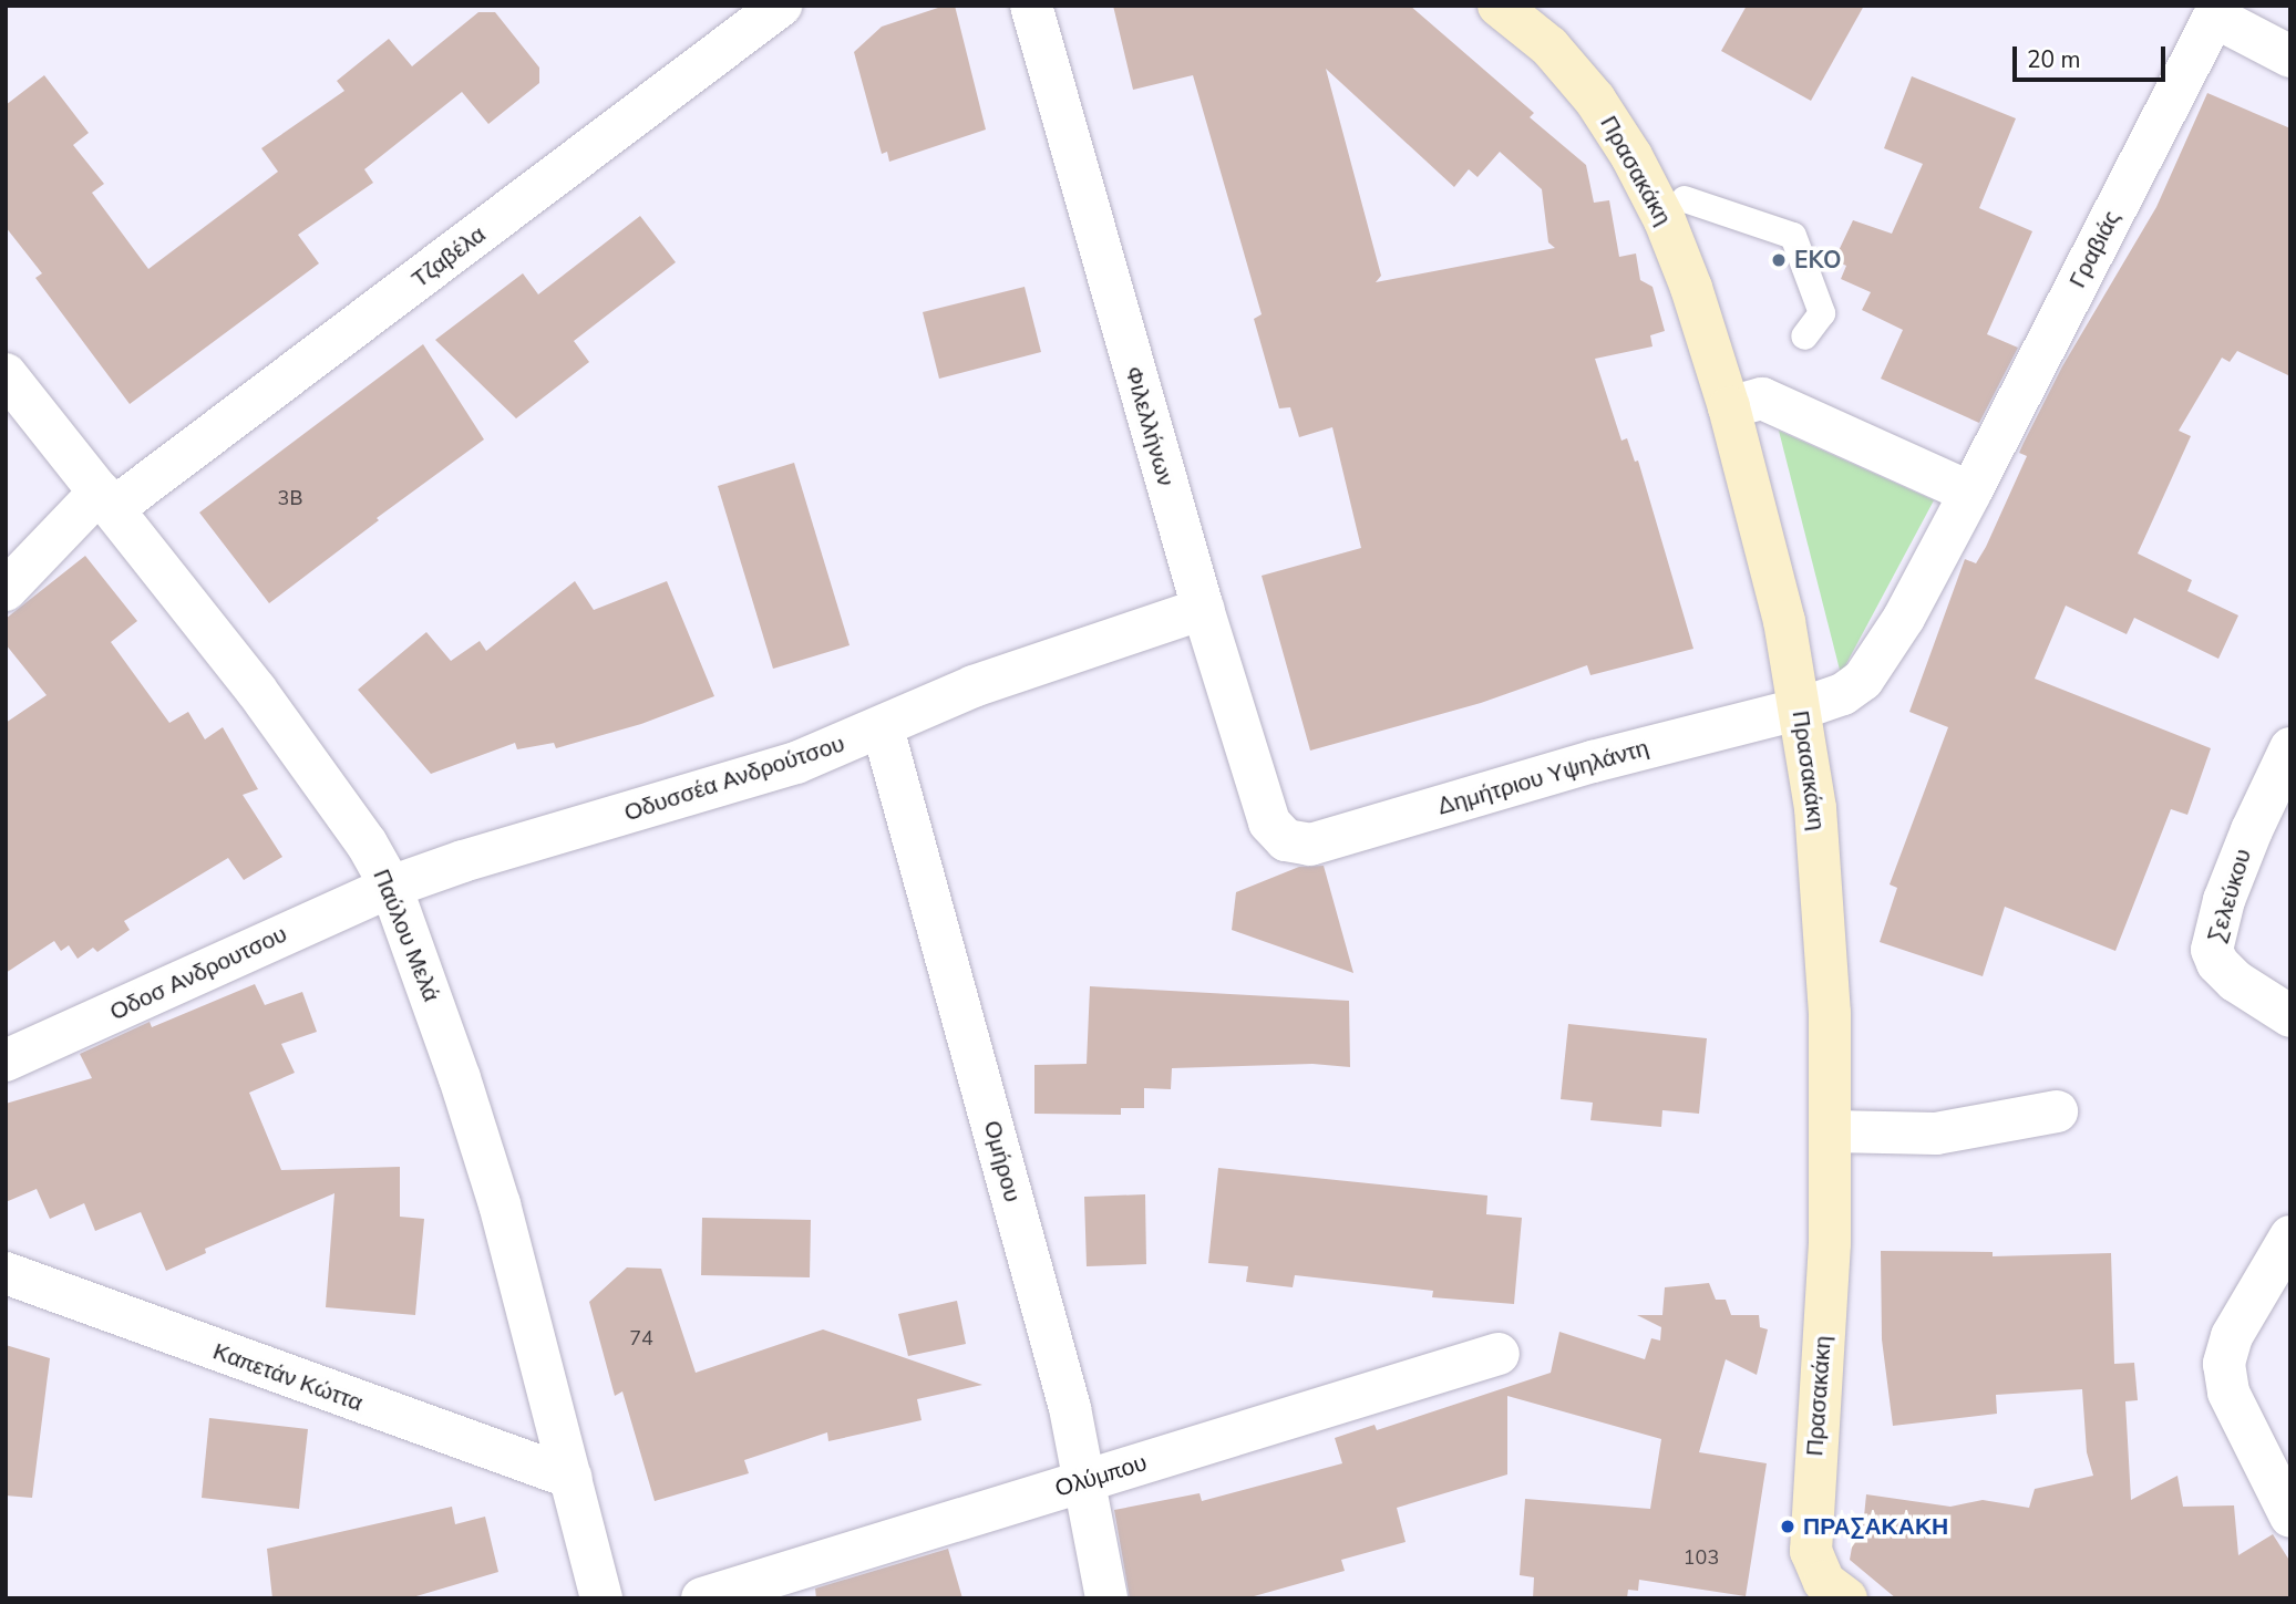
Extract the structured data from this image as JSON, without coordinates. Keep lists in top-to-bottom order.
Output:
{
  "streets": {
    "street": [
      "Πρασακάκη",
      "Γραβιάς",
      "Τζαβέλα",
      "Φιλελλήνων",
      "Δημήτριου Υψηλάντη",
      "Οδυσσέα Ανδρούτσου",
      "Σελεύκου",
      "Παύλου Μελά",
      "Οδοσ Ανδρουτσου",
      "Ομήρου",
      "Καπετάν Κώττα",
      "Ολύμπου"
    ]
  },
  "crossings": [
    ["Πρασακάκη", "Γραβιάς"],
    ["Πρασακάκη", "Δημήτριου Υψηλάντη"],
    ["Γραβιάς", "Δημήτριου Υψηλάντη"],
    ["Τζαβέλα", "Παύλου Μελά"],
    ["Φιλελλήνων", "Δημήτριου Υψηλάντη"],
    ["Φιλελλήνων", "Οδυσσέα Ανδρούτσου"],
    ["Οδυσσέα Ανδρούτσου", "Παύλου Μελά"],
    ["Οδυσσέα Ανδρούτσου", "Οδοσ Ανδρουτσου"],
    ["Οδυσσέα Ανδρούτσου", "Ομήρου"],
    ["Παύλου Μελά", "Οδοσ Ανδρουτσου"],
    ["Παύλου Μελά", "Καπετάν Κώττα"],
    ["Ομήρου", "Ολύμπου"]
  ],
  "places": ["EKO", "ΠΡΑΣΑΚΑΚΗ"],
  "house_numbers": ["3Β", "74", "103"],
  "scale_bar": "20 m"
}
